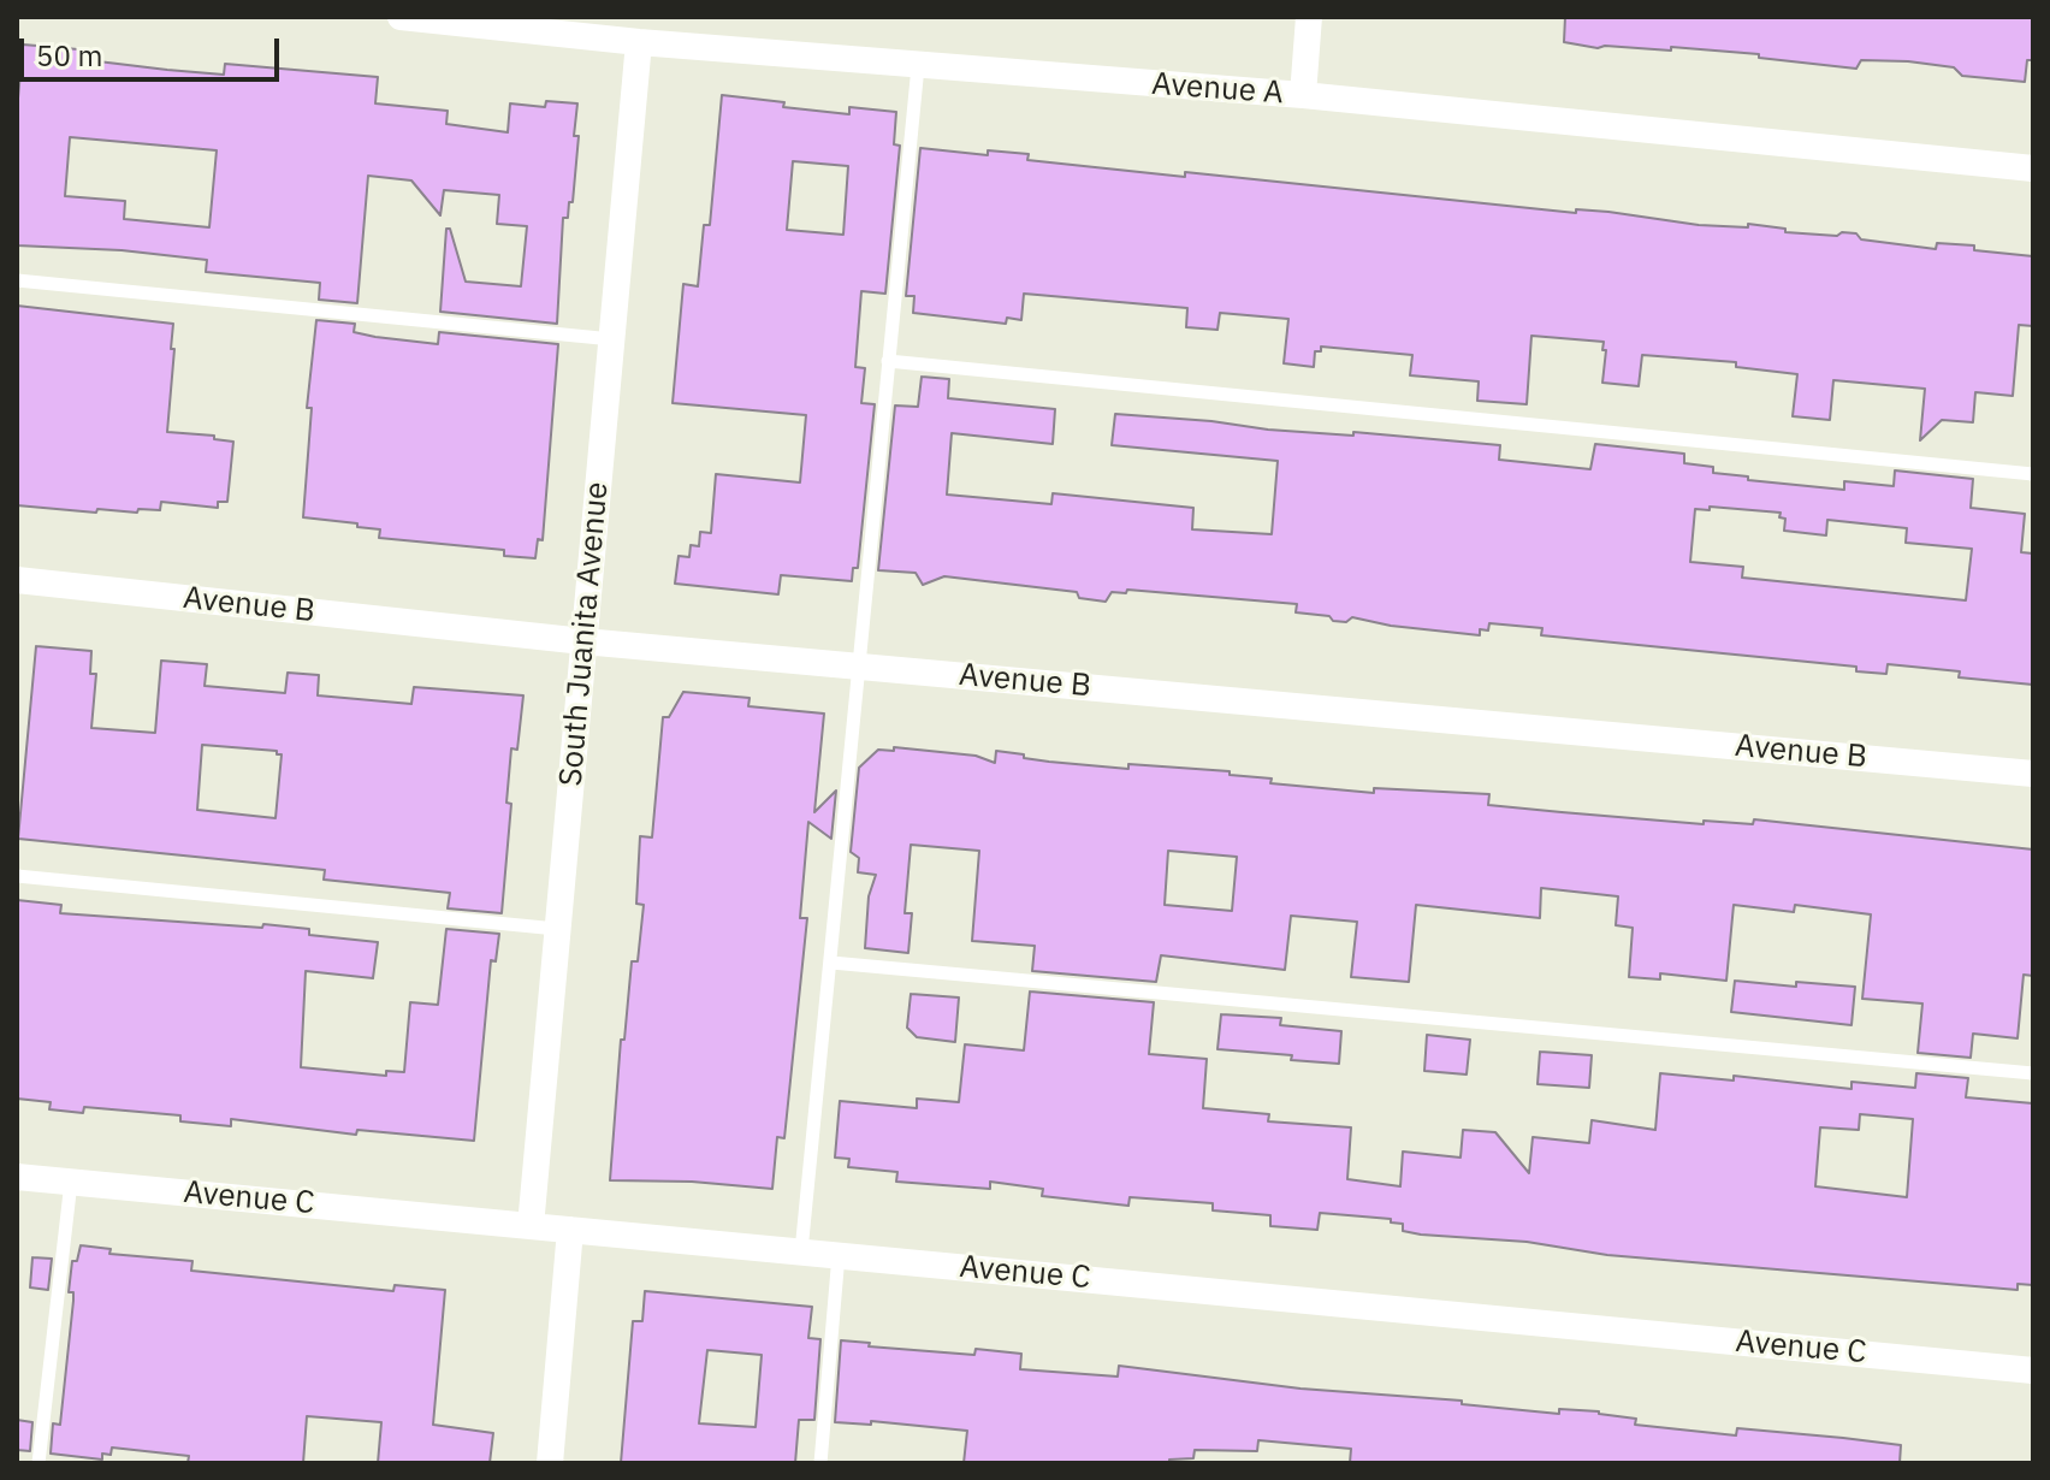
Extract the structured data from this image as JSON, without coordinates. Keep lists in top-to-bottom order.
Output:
{
  "streets": {
    "street": [
      "Avenue A",
      "Avenue B",
      "South Juanita Avenue",
      "Avenue C"
    ]
  },
  "crossings": [
    ["Avenue A", "South Juanita Avenue"],
    ["Avenue B", "South Juanita Avenue"],
    ["South Juanita Avenue", "Avenue C"]
  ],
  "scale_bar": "50 m"
}
